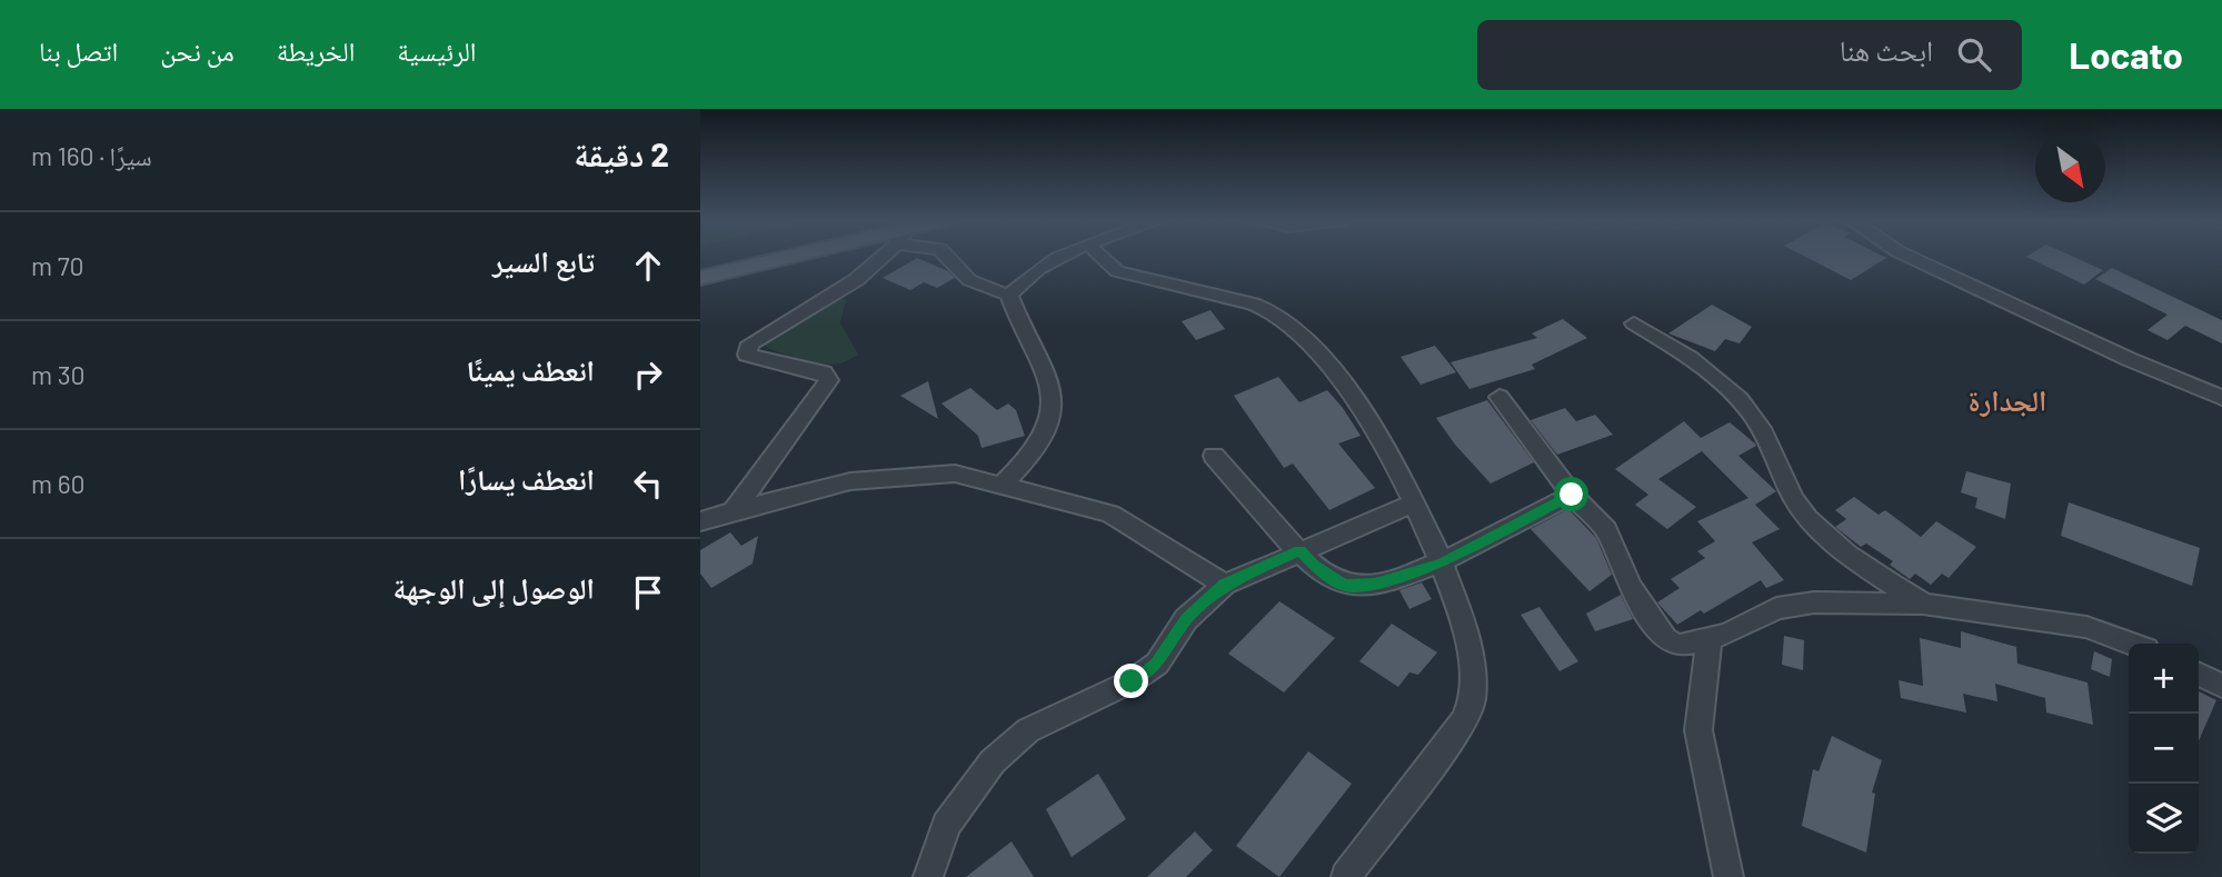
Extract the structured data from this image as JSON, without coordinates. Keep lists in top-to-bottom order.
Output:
{
  "districts": ["الجدارة"],
  "north": "bottom right",
  "page": {
    "header": "Locato",
    "search": "ابحث هنا",
    "nav": [
      "الرئيسية",
      "الخريطة",
      "من نحن",
      "اتصل بنا"
    ],
    "heading": ["2 دقيقة", "سيرًا · 160 m"],
    "list": [
      ["تابع السير", "70 m"],
      ["انعطف يمينًا", "30 m"],
      ["انعطف يسارًا", "60 m"],
      "الوصول إلى الوجهة"
    ],
    "map_buttons": ["+", "−"]
  }
}
